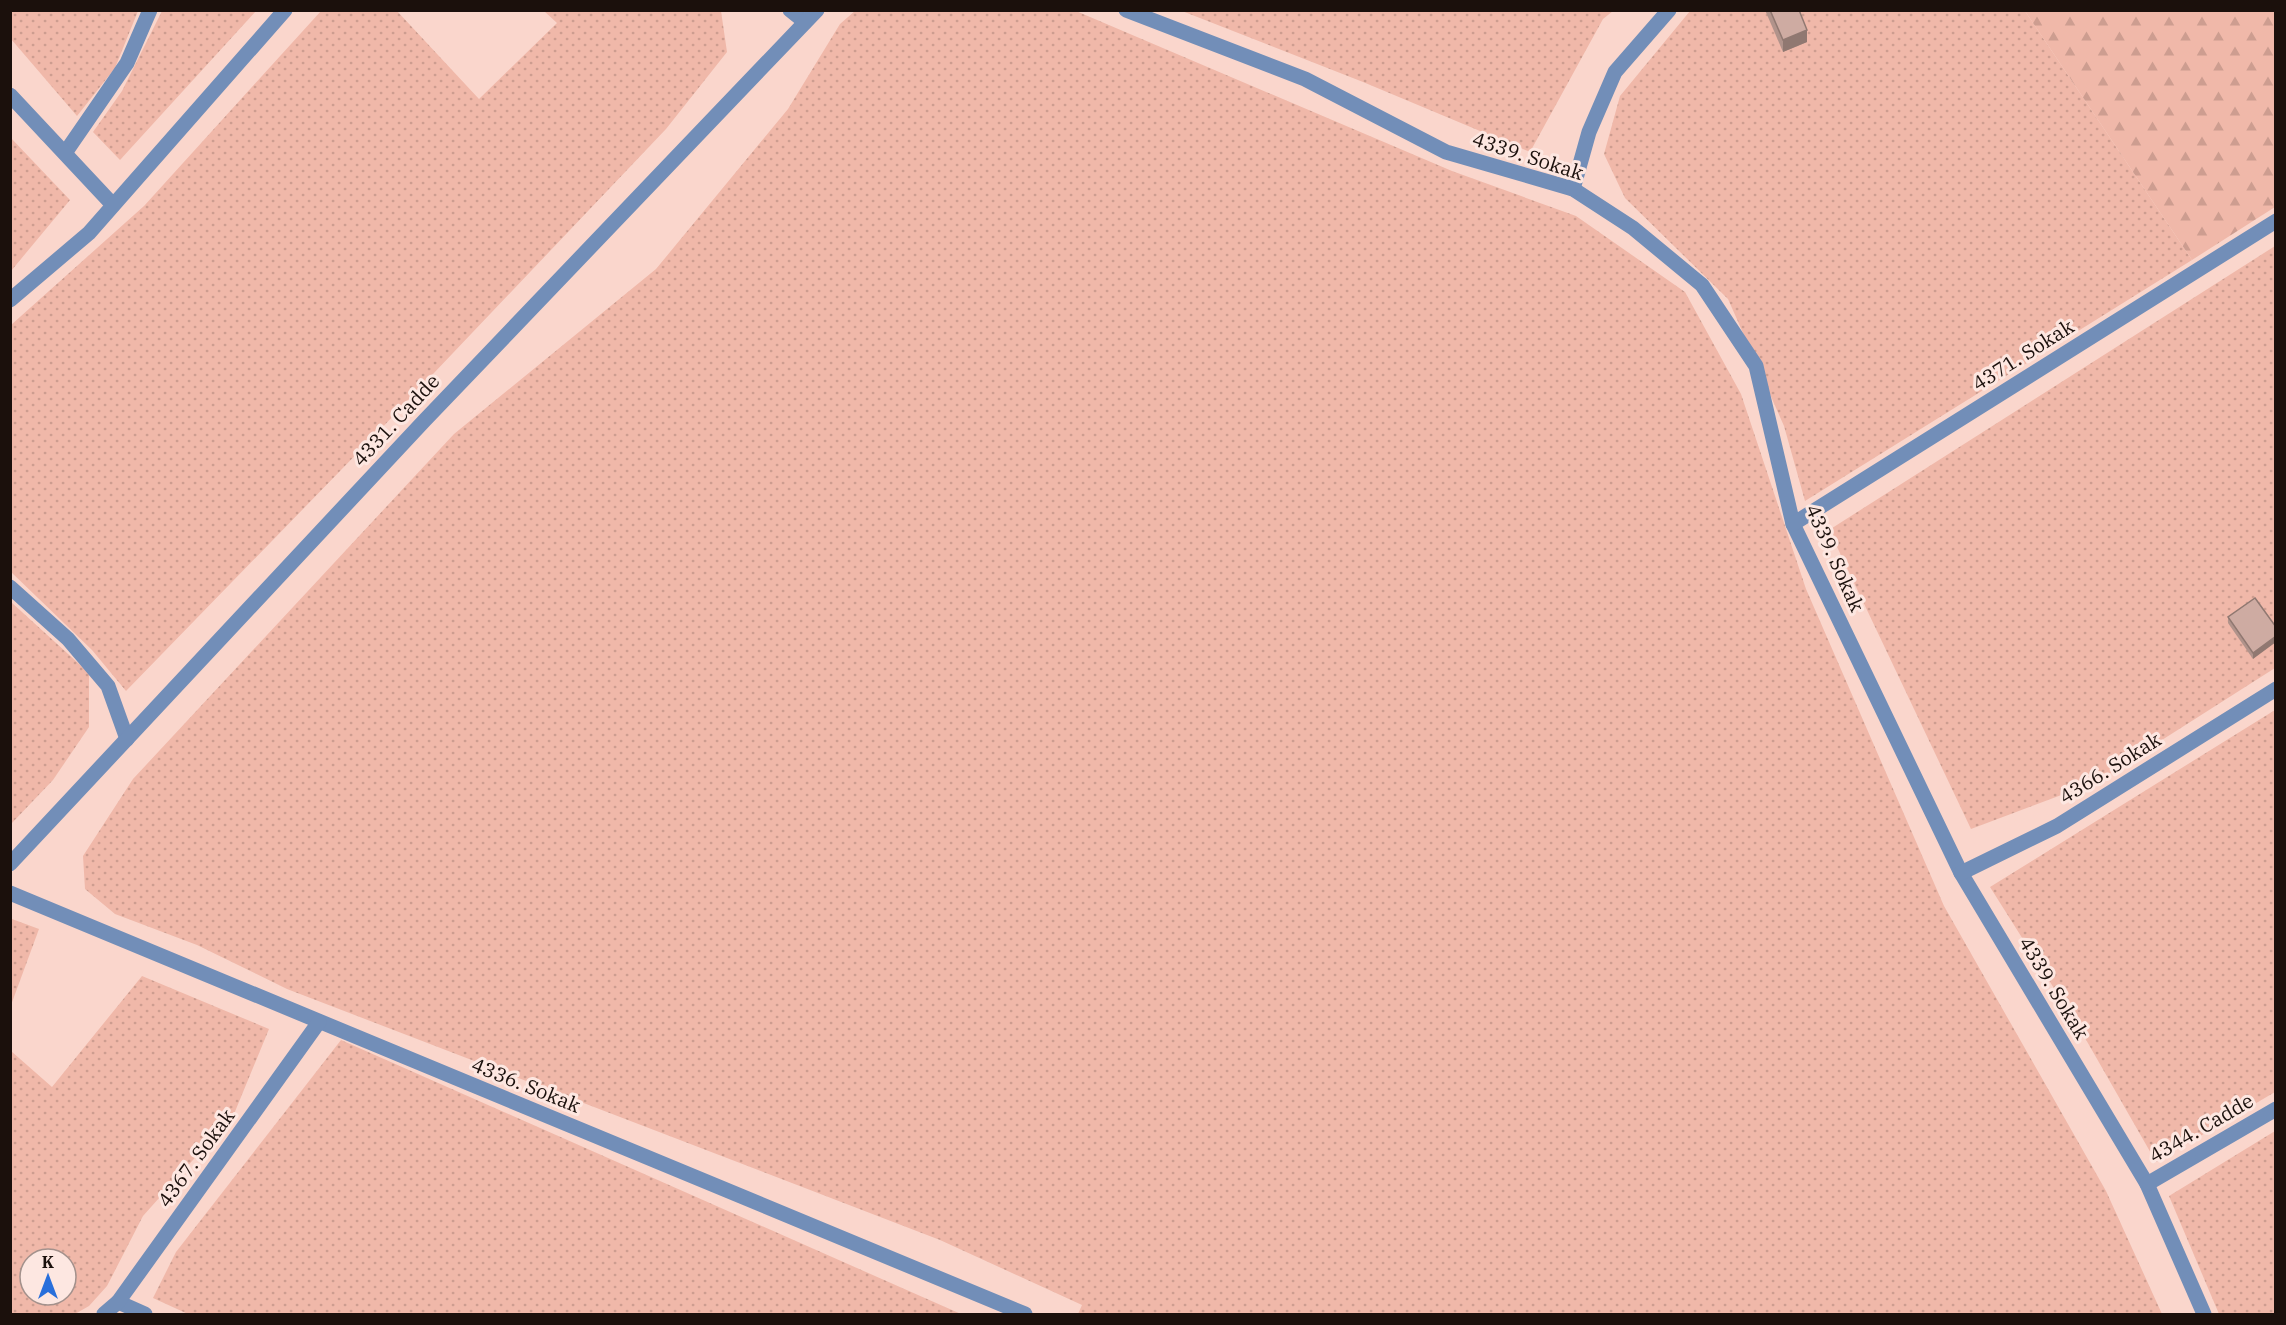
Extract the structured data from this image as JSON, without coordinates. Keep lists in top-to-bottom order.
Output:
{
  "streets": {
    "street": [
      "4339. Sokak",
      "4371. Sokak",
      "4331. Cadde",
      "4366. Sokak",
      "4336. Sokak",
      "4344. Cadde",
      "4367. Sokak"
    ]
  },
  "crossings": [
    ["4339. Sokak", "4371. Sokak"],
    ["4339. Sokak", "4366. Sokak"],
    ["4339. Sokak", "4344. Cadde"],
    ["4336. Sokak", "4367. Sokak"]
  ],
  "north": "top"
}
